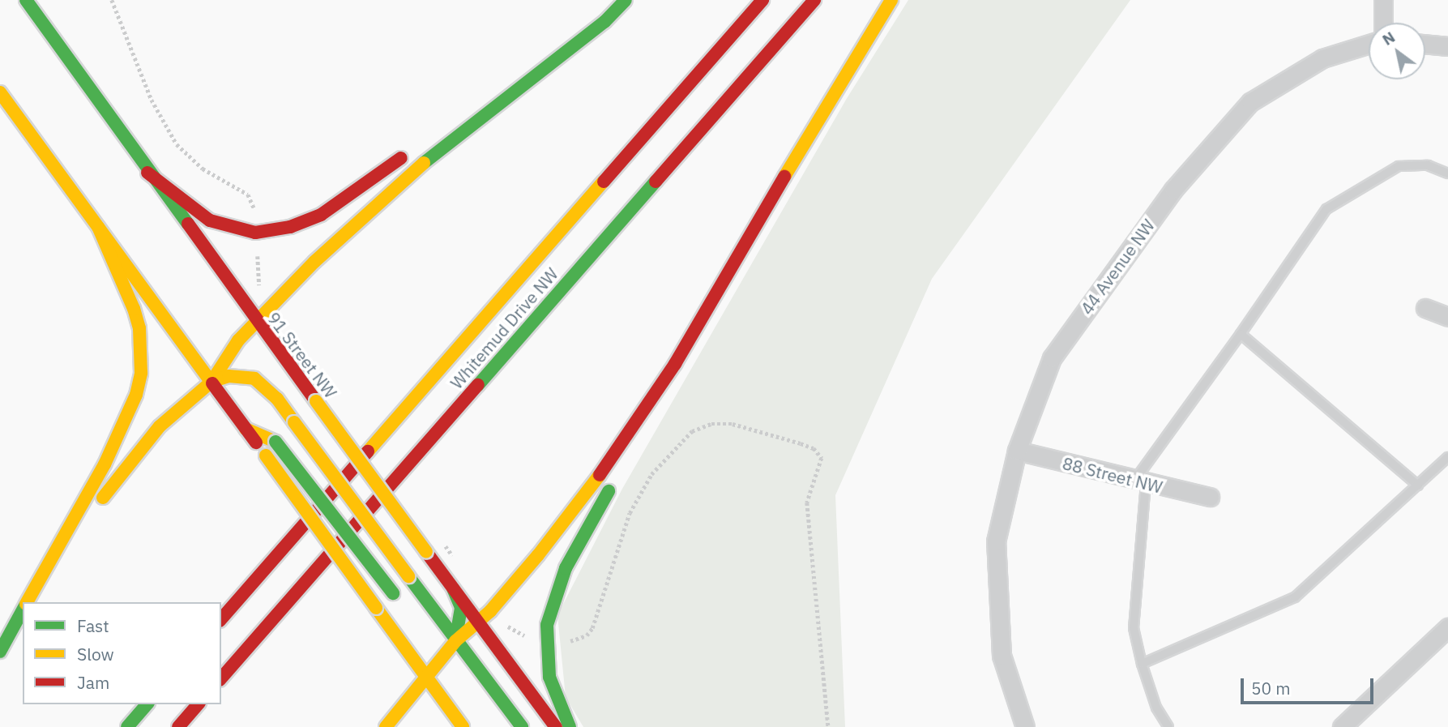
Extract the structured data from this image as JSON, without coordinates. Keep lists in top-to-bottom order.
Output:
{
  "streets": {
    "main road": ["Whitemud Drive NW", "91 Street NW"],
    "street": ["44 Avenue NW", "88 Street NW"]
  },
  "crossings": [
    ["44 Avenue NW", "88 Street NW"]
  ],
  "legend": ["Fast", "Slow", "Jam"],
  "scale_bar": "50 m",
  "north": "top left"
}
